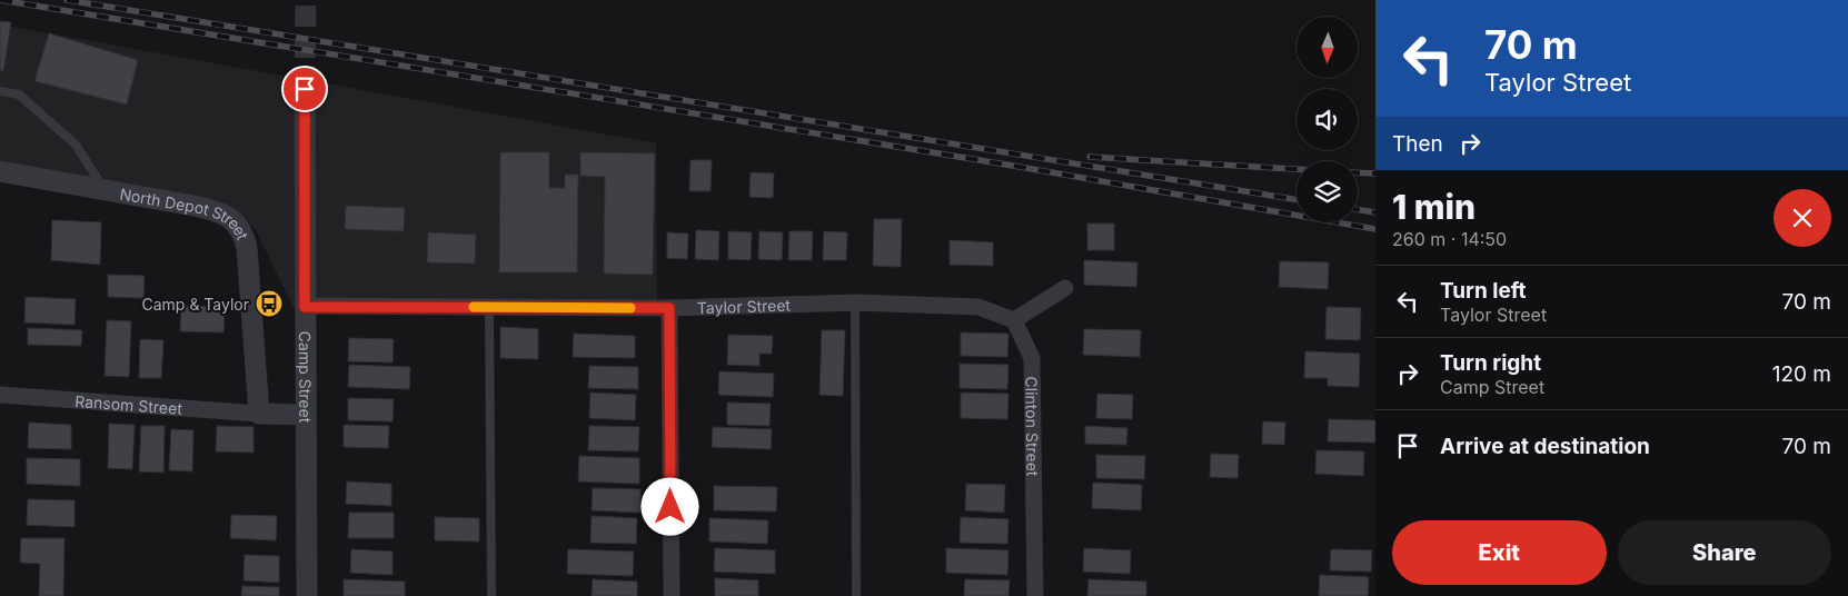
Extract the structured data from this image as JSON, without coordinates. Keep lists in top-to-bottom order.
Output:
{
  "streets": {
    "street": [
      "North Depot Street",
      "Taylor Street",
      "Camp Street",
      "Ransom Street",
      "Clinton Street"
    ]
  },
  "crossings": [
    ["North Depot Street", "Ransom Street"],
    ["Taylor Street", "Camp Street"],
    ["Taylor Street", "Clinton Street"]
  ],
  "places": {
    "bus stop": ["Camp & Taylor"]
  },
  "north": "bottom",
  "page": {
    "turn": ["70 m", "Taylor Street"],
    "then": "Then",
    "heading": ["1 min", "260 m · 14:50"],
    "list": [
      {
        "name": "Turn left",
        "note": "Taylor Street",
        "value": "70 m"
      },
      {
        "name": "Turn right",
        "note": "Camp Street",
        "value": "120 m"
      },
      {
        "name": "Arrive at destination",
        "value": "70 m"
      }
    ],
    "buttons": ["Exit", "Share"]
  }
}
